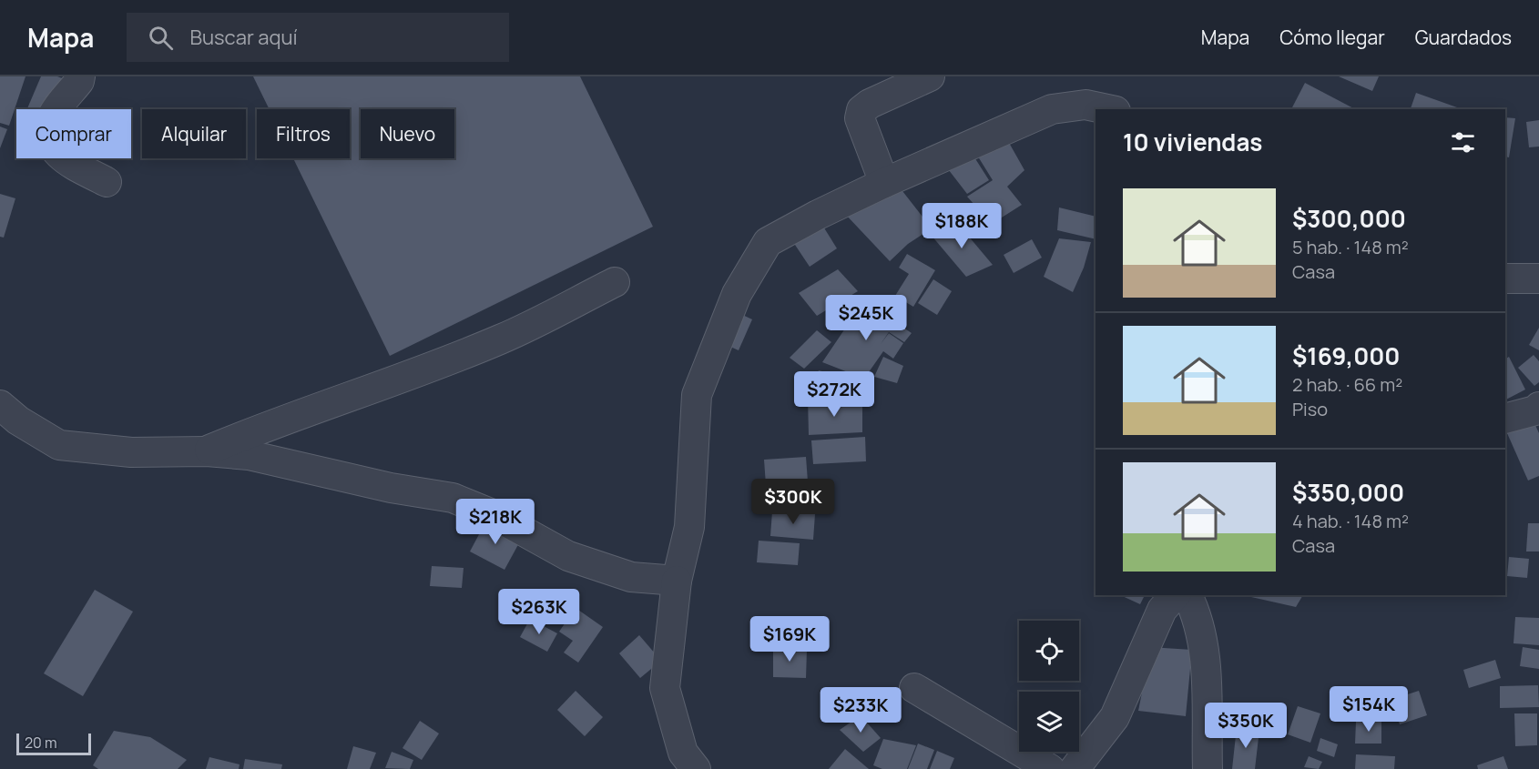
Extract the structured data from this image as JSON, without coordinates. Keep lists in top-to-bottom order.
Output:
{
  "scale_bar": "20 m",
  "page": {
    "header": "Mapa",
    "search": "Buscar aquí",
    "nav": ["Mapa", "Cómo llegar", "Guardados"],
    "chip": [
      "Comprar",
      "Alquilar",
      "Filtros",
      "Nuevo"
    ],
    "heading": "10 viviendas",
    "list": [
      {
        "name": "$300,000",
        "note": "5 hab. · 148 m² · Casa"
      },
      {
        "name": "$169,000",
        "note": "2 hab. · 66 m² · Piso"
      },
      {
        "name": "$350,000",
        "note": "4 hab. · 148 m² · Casa"
      }
    ],
    "price": [
      "$188K",
      "$245K",
      "$272K",
      "$300K",
      "$218K",
      "$263K",
      "$169K",
      "$154K",
      "$233K",
      "$350K"
    ],
    "scale": "20 m"
  }
}
